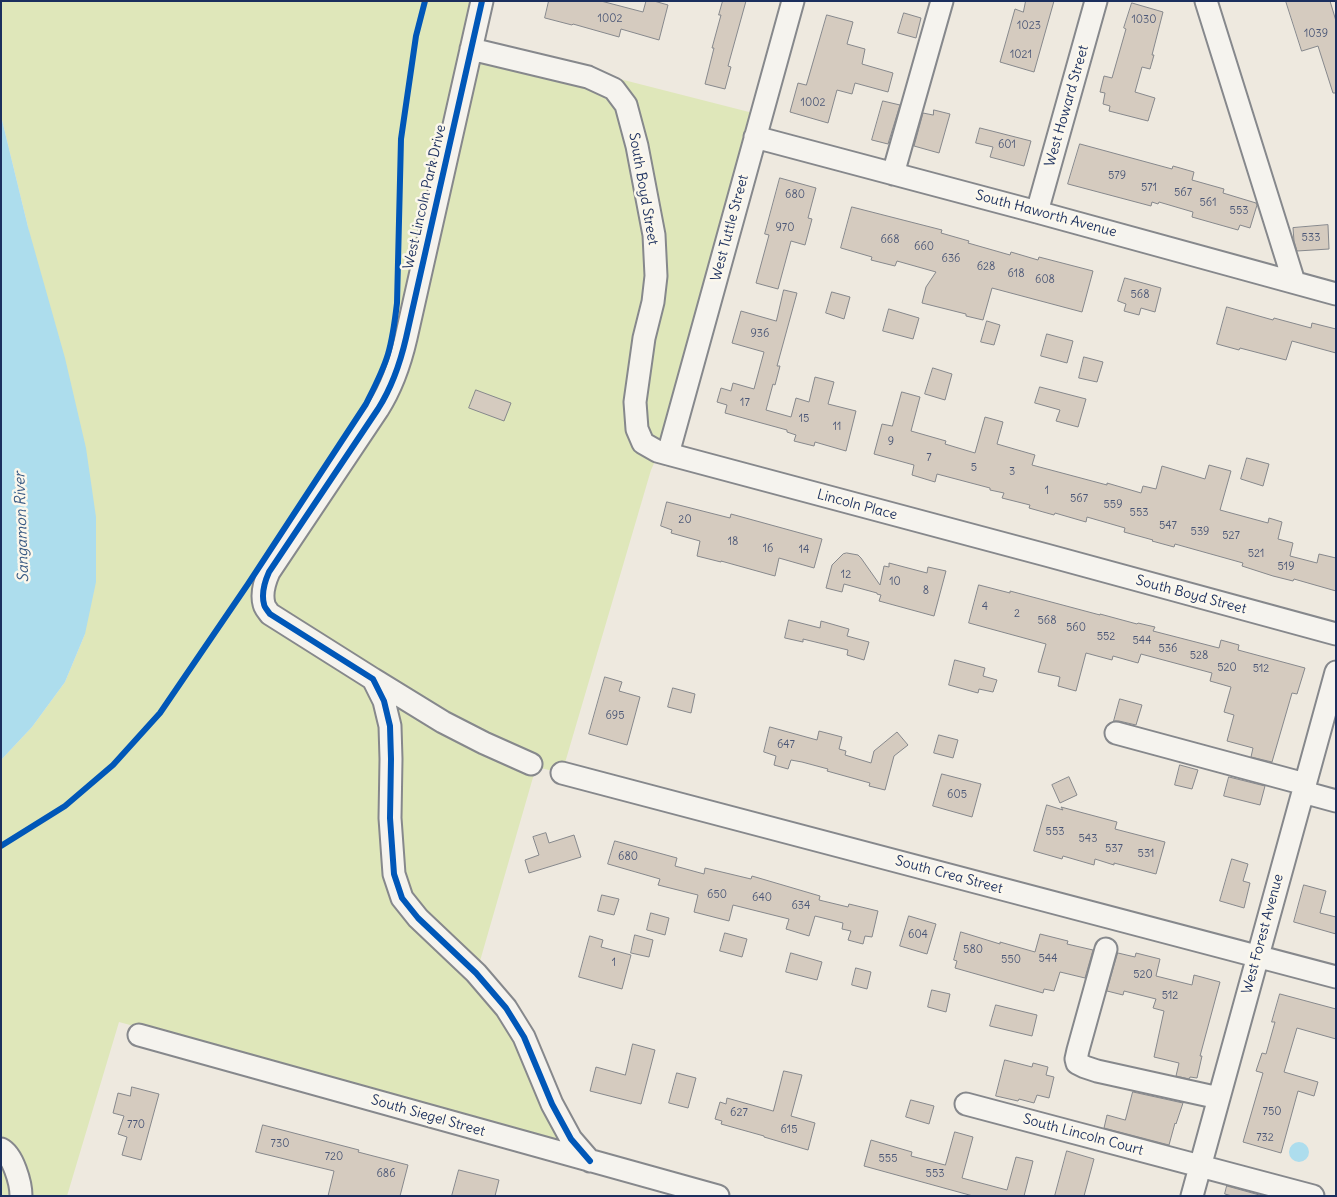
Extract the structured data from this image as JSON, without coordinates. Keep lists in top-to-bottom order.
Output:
{
  "streets": {
    "street": [
      "West Howard Street",
      "South Boyd Street",
      "West Lincoln Park Drive",
      "South Haworth Avenue",
      "West Tuttle Street",
      "Lincoln Place",
      "South Crea Street",
      "West Forest Avenue",
      "South Siegel Street",
      "South Lincoln Court"
    ]
  },
  "crossings": [
    ["West Howard Street", "South Haworth Avenue"],
    ["South Boyd Street", "West Lincoln Park Drive"],
    ["South Boyd Street", "West Tuttle Street"],
    ["South Boyd Street", "Lincoln Place"],
    ["South Haworth Avenue", "West Tuttle Street"],
    ["West Tuttle Street", "Lincoln Place"],
    ["South Crea Street", "West Forest Avenue"],
    ["West Forest Avenue", "South Lincoln Court"]
  ],
  "water": ["Sangamon River"],
  "house_numbers": [
    "1002",
    "1030",
    "1023",
    "1039",
    "1021",
    "1002",
    "601",
    "579",
    "571",
    "567",
    "680",
    "561",
    "553",
    "970",
    "533",
    "668",
    "660",
    "636",
    "628",
    "618",
    "608",
    "568",
    "936",
    "17",
    "15",
    "11",
    "9",
    "7",
    "5",
    "3",
    "1",
    "567",
    "559",
    "553",
    "20",
    "547",
    "539",
    "527",
    "18",
    "16",
    "14",
    "521",
    "519",
    "12",
    "10",
    "8",
    "4",
    "2",
    "568",
    "560",
    "552",
    "544",
    "536",
    "528",
    "520",
    "512",
    "695",
    "647",
    "605",
    "553",
    "543",
    "537",
    "531",
    "680",
    "650",
    "640",
    "634",
    "604",
    "580",
    "544",
    "550",
    "1",
    "520",
    "512",
    "750",
    "627",
    "770",
    "615",
    "732",
    "730",
    "720",
    "555",
    "686",
    "553"
  ]
}
